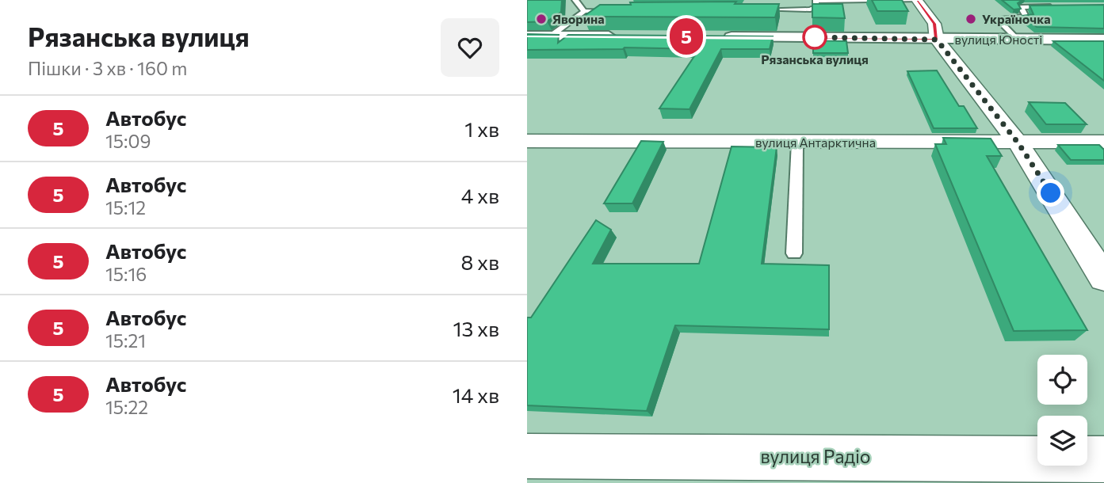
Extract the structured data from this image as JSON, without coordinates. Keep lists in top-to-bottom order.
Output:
{
  "streets": {
    "street": ["вулиця Юності", "вулиця Антарктична", "вулиця Радіо"]
  },
  "places": ["Яворина", "Україночка", "Рязанська вулиця"],
  "lines": ["bus line 5"],
  "page": {
    "heading": ["Рязанська вулиця", "Пішки · 3 хв · 160 m"],
    "on_map": "5",
    "list": [
      {
        "mark": "5",
        "name": "Автобус",
        "note": "15:09",
        "value": "1 хв"
      },
      {
        "mark": "5",
        "name": "Автобус",
        "note": "15:12",
        "value": "4 хв"
      },
      {
        "mark": "5",
        "name": "Автобус",
        "note": "15:16",
        "value": "8 хв"
      },
      {
        "mark": "5",
        "name": "Автобус",
        "note": "15:21",
        "value": "13 хв"
      },
      {
        "mark": "5",
        "name": "Автобус",
        "note": "15:22",
        "value": "14 хв"
      }
    ]
  }
}
